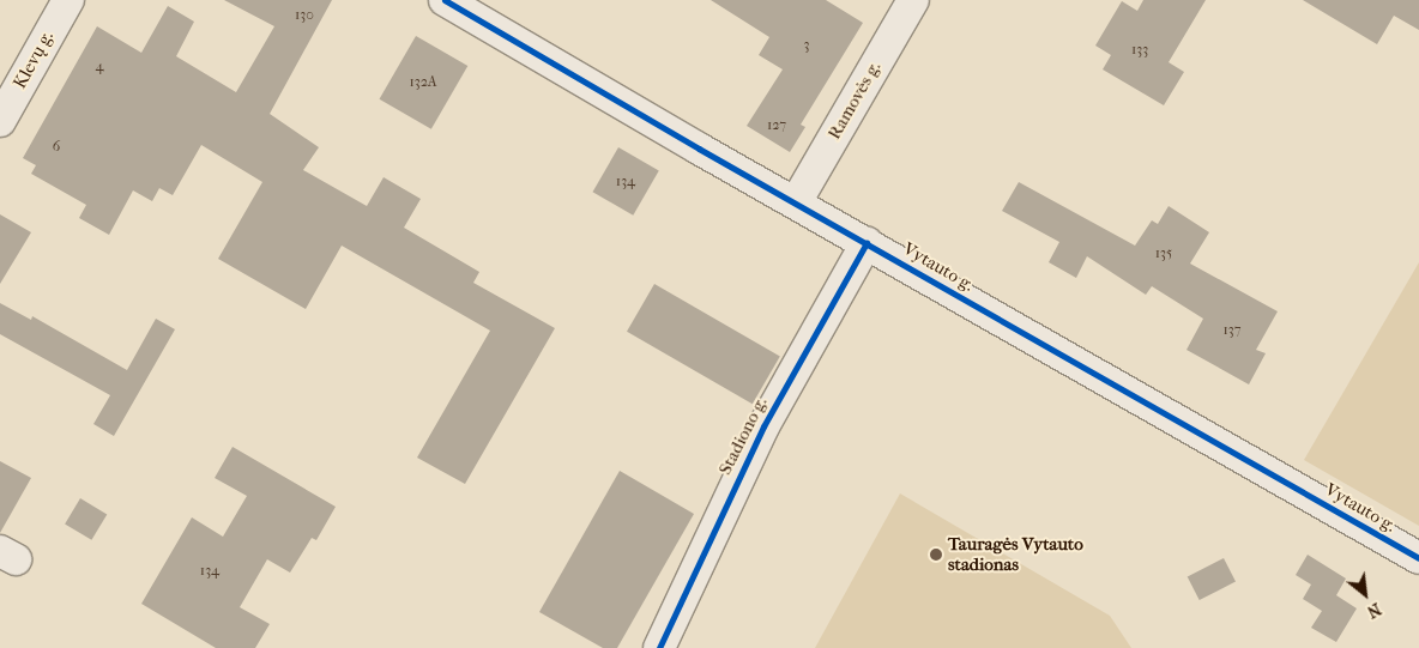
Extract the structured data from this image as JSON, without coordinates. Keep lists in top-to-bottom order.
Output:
{
  "streets": {
    "street": [
      "Klevų g.",
      "Ramovės g.",
      "Vytauto g.",
      "Stadiono g."
    ]
  },
  "crossings": [
    ["Ramovės g.", "Vytauto g."],
    ["Vytauto g.", "Stadiono g."]
  ],
  "places": ["Tauragės Vytauto stadionas"],
  "house_numbers": [
    "130",
    "3",
    "133",
    "4",
    "132A",
    "127",
    "6",
    "134",
    "135",
    "137",
    "134"
  ],
  "north": "bottom right"
}
